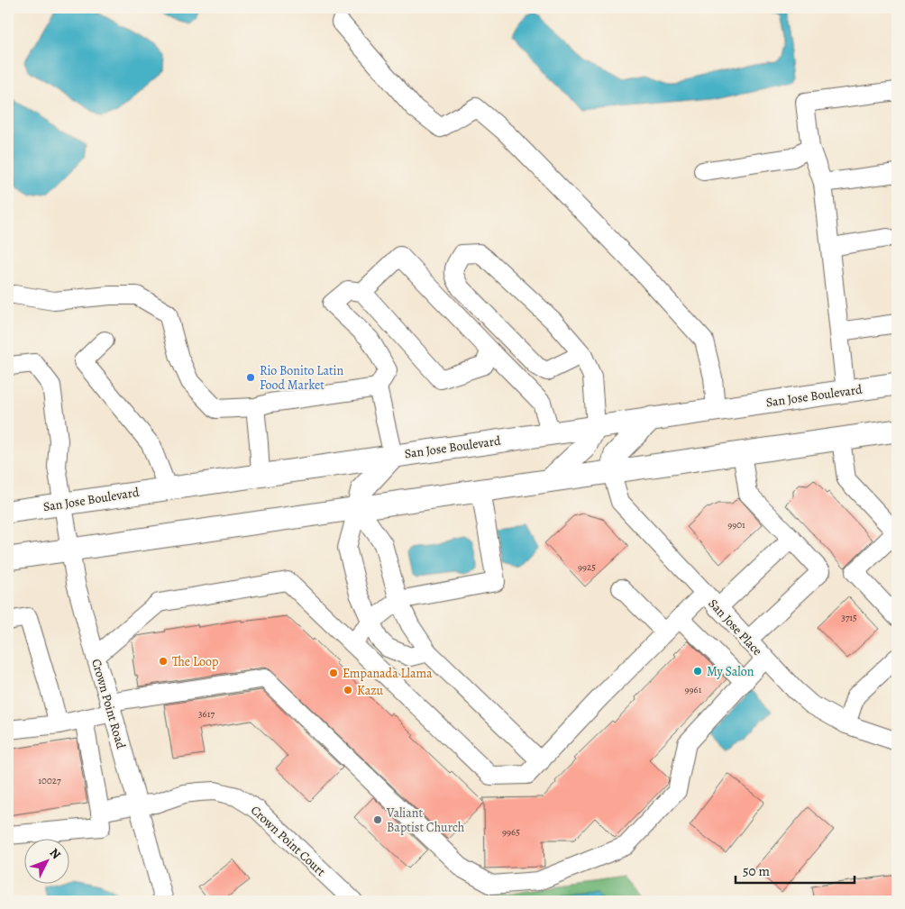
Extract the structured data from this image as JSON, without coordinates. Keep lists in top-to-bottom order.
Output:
{
  "streets": {
    "main road": ["San Jose Boulevard"],
    "street": ["San Jose Place", "Crown Point Road", "Crown Point Court"]
  },
  "crossings": [
    ["San Jose Boulevard", "Crown Point Road"],
    ["Crown Point Road", "Crown Point Court"]
  ],
  "places": [
    "Rio Bonito Latin Food Market",
    "The Loop",
    "My Salon",
    "Empanada Llama",
    "Kazu",
    "Valiant Baptist Church"
  ],
  "house_numbers": [
    "9901",
    "9925",
    "3715",
    "9961",
    "3617",
    "10027",
    "9965"
  ],
  "scale_bar": "50 m",
  "north": "top right"
}
